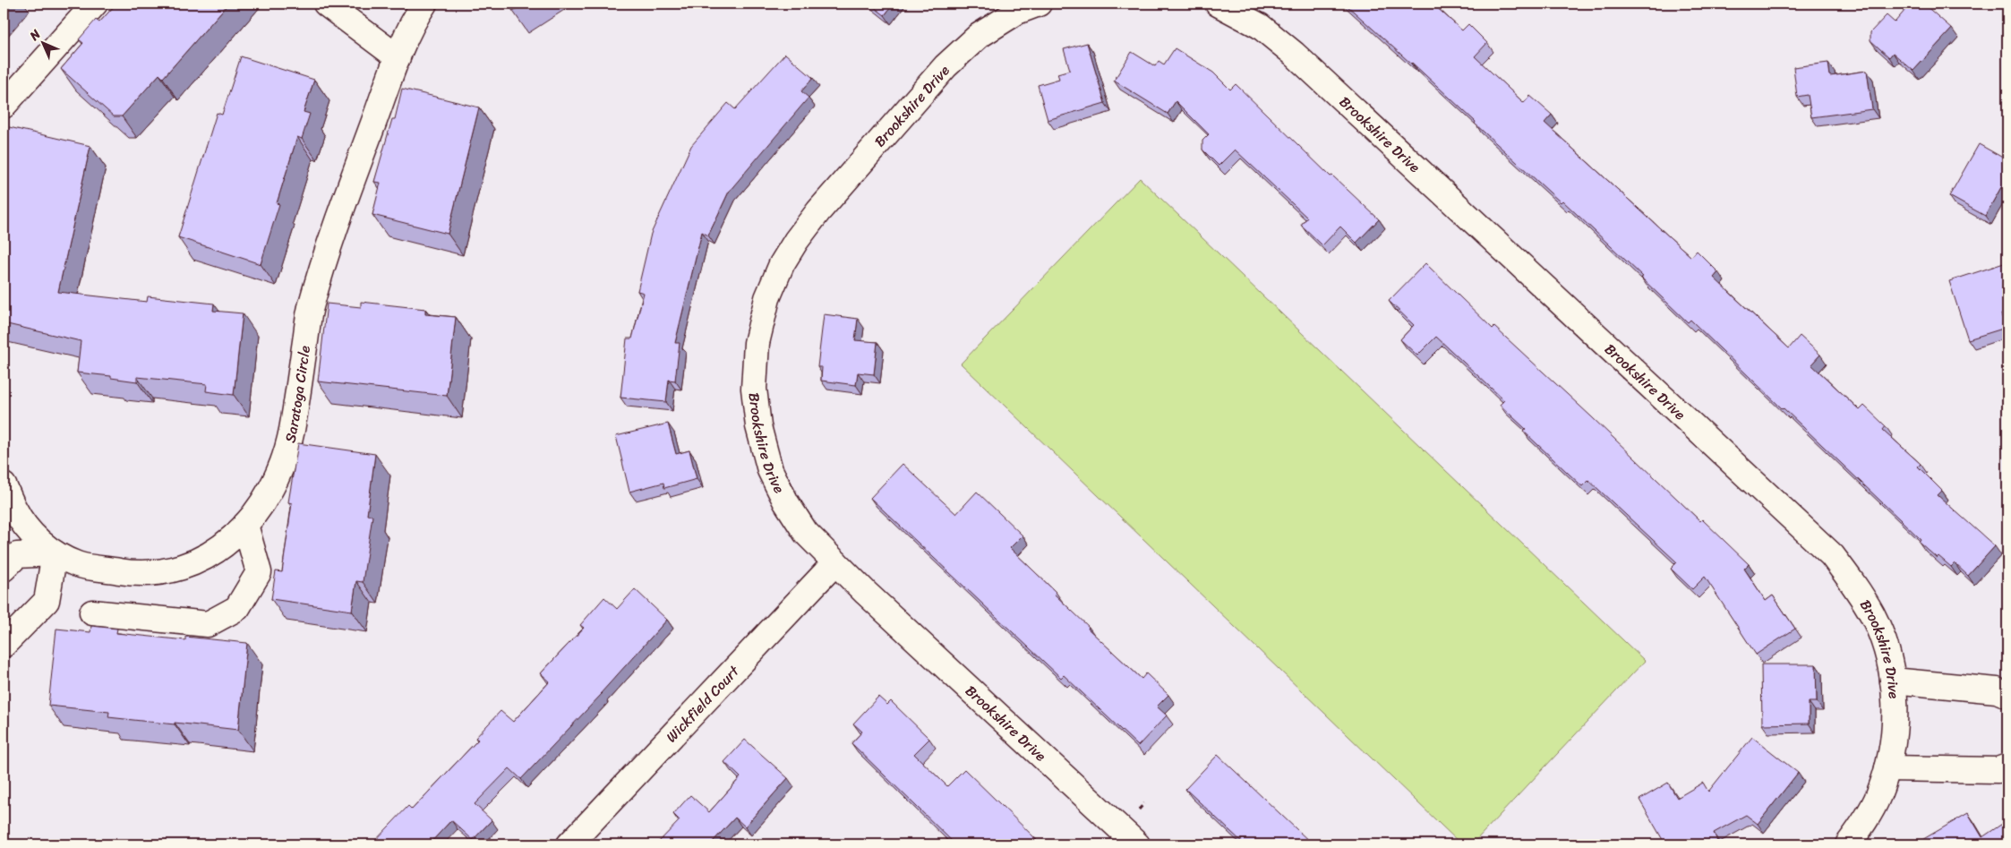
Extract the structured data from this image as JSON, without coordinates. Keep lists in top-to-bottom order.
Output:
{
  "streets": {
    "street": ["Brookshire Drive", "Saratoga Circle", "Wickfield Court"]
  },
  "crossings": [
    ["Brookshire Drive", "Wickfield Court"]
  ],
  "north": "top left"
}
